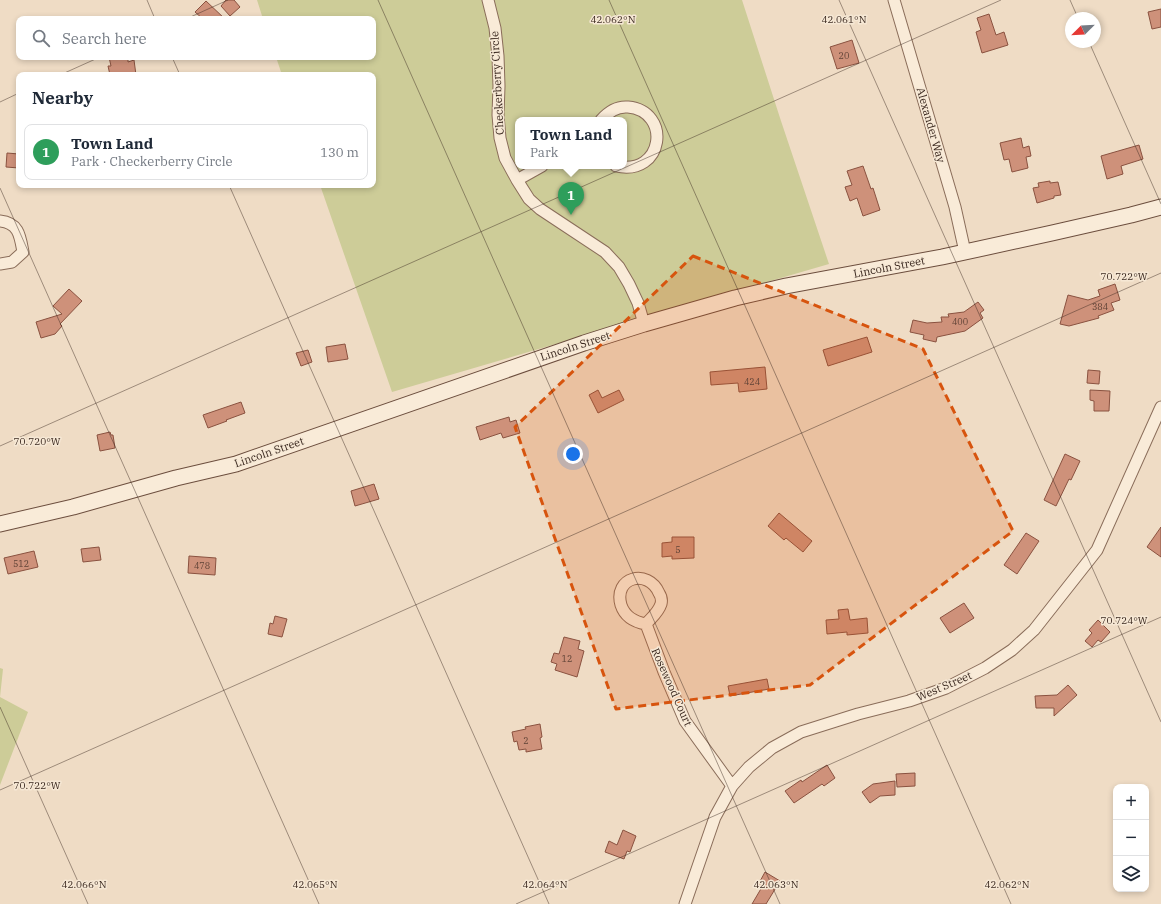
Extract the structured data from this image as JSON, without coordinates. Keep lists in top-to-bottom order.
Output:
{
  "streets": {
    "main road": ["Lincoln Street"],
    "street": [
      "Checkerberry Circle",
      "Alexander Way",
      "West Street",
      "Rosewood Court"
    ]
  },
  "crossings": [
    ["Checkerberry Circle", "Lincoln Street"],
    ["Alexander Way", "Lincoln Street"],
    ["West Street", "Rosewood Court"]
  ],
  "house_numbers": [
    "20",
    "384",
    "400",
    "424",
    "5",
    "512",
    "478",
    "12",
    "2"
  ],
  "north": "bottom left",
  "page": {
    "search": "Search here",
    "heading": "Nearby",
    "popup": ["Town Land", "Park"],
    "list": [
      {
        "mark": "1",
        "name": "Town Land",
        "note": "Park · Checkerberry Circle",
        "value": "130 m"
      }
    ],
    "pins": "1",
    "map_buttons": ["+", "−"]
  },
  "coordinates": [
    "42.061°N",
    "42.062°N",
    "70.722°W",
    "70.720°W",
    "70.724°W",
    "42.066°N",
    "42.065°N",
    "42.064°N",
    "42.063°N"
  ]
}
